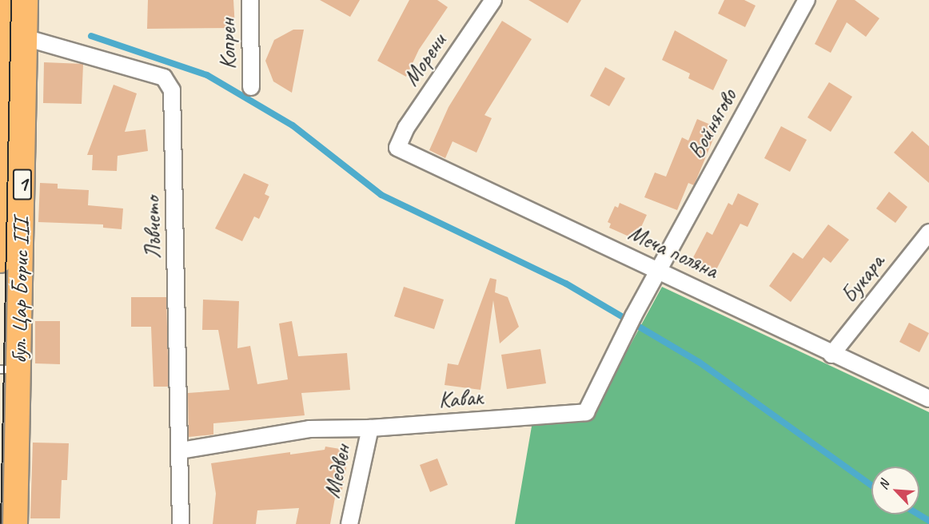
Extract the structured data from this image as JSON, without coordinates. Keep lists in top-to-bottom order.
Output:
{
  "streets": {
    "main road": ["1", "бул. Цар Борис III"],
    "street": [
      "Копрен",
      "Морени",
      "Войнягово",
      "Лъвчето",
      "Меча поляна",
      "Букара",
      "Кавак",
      "Медвен"
    ]
  },
  "crossings": [
    ["Морени", "Меча поляна"],
    ["Войнягово", "Меча поляна"],
    ["Войнягово", "Кавак"],
    ["Лъвчето", "бул. Цар Борис III"],
    ["Лъвчето", "Кавак"],
    ["Меча поляна", "Букара"],
    ["Меча поляна", "Кавак"],
    ["Кавак", "Медвен"]
  ],
  "north": "top left"
}
